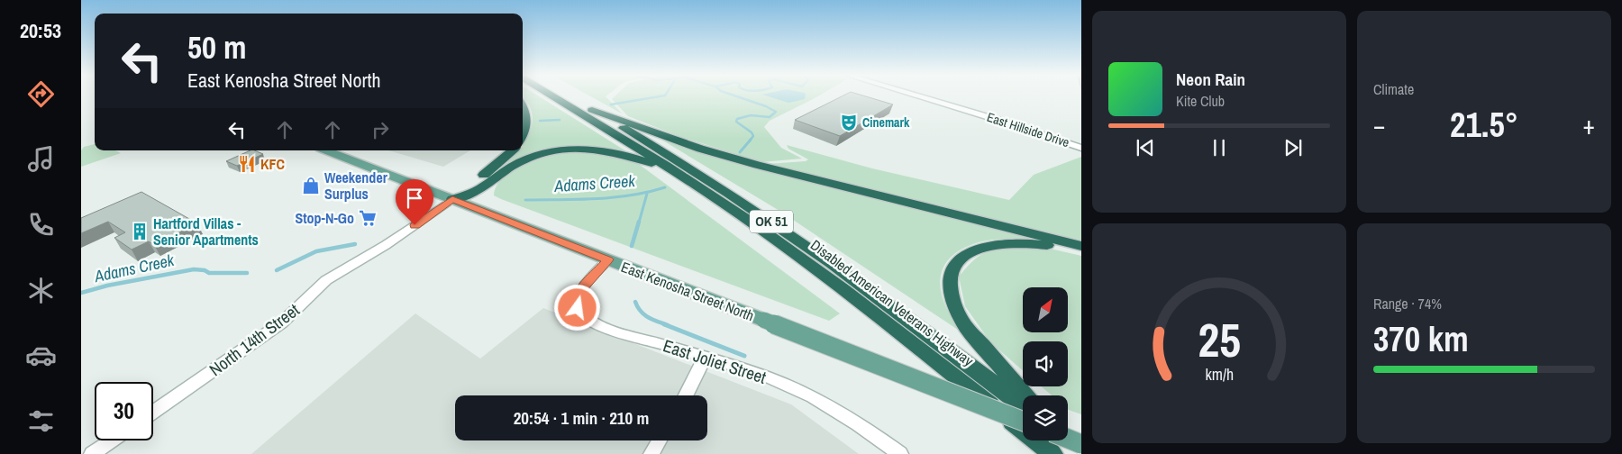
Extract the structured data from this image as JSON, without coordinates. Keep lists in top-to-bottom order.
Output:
{
  "streets": {
    "highway": ["OK 51", "Disabled American Veterans Highway"],
    "main road": ["East Kenosha Street North"],
    "street": ["East Hillside Drive", "North 14th Street", "East Joliet Street"]
  },
  "crossings": [
    ["East Kenosha Street North", "North 14th Street"],
    ["East Kenosha Street North", "East Joliet Street"]
  ],
  "water": ["Adams Creek"],
  "places": {
    "theatre": ["Cinemark"],
    "restaurant": ["KFC"],
    "shop": ["Weekender Surplus"],
    "supermarket": ["Stop-N-Go"],
    "building": ["Hartford Villas - Senior Apartments"]
  },
  "north": "top right",
  "page": {
    "tabs": "20:53",
    "tile": [
      "Climate",
      ["Range · 74%", "370 km"]
    ],
    "turn": ["50 m", "East Kenosha Street North"],
    "song": ["Neon Rain", "Kite Club"],
    "heat": ["−", "21.5°", "+"],
    "limit": "30",
    "trip": "20:54 · 1 min · 210 m",
    "gauge": ["25", "km/h"]
  }
}
